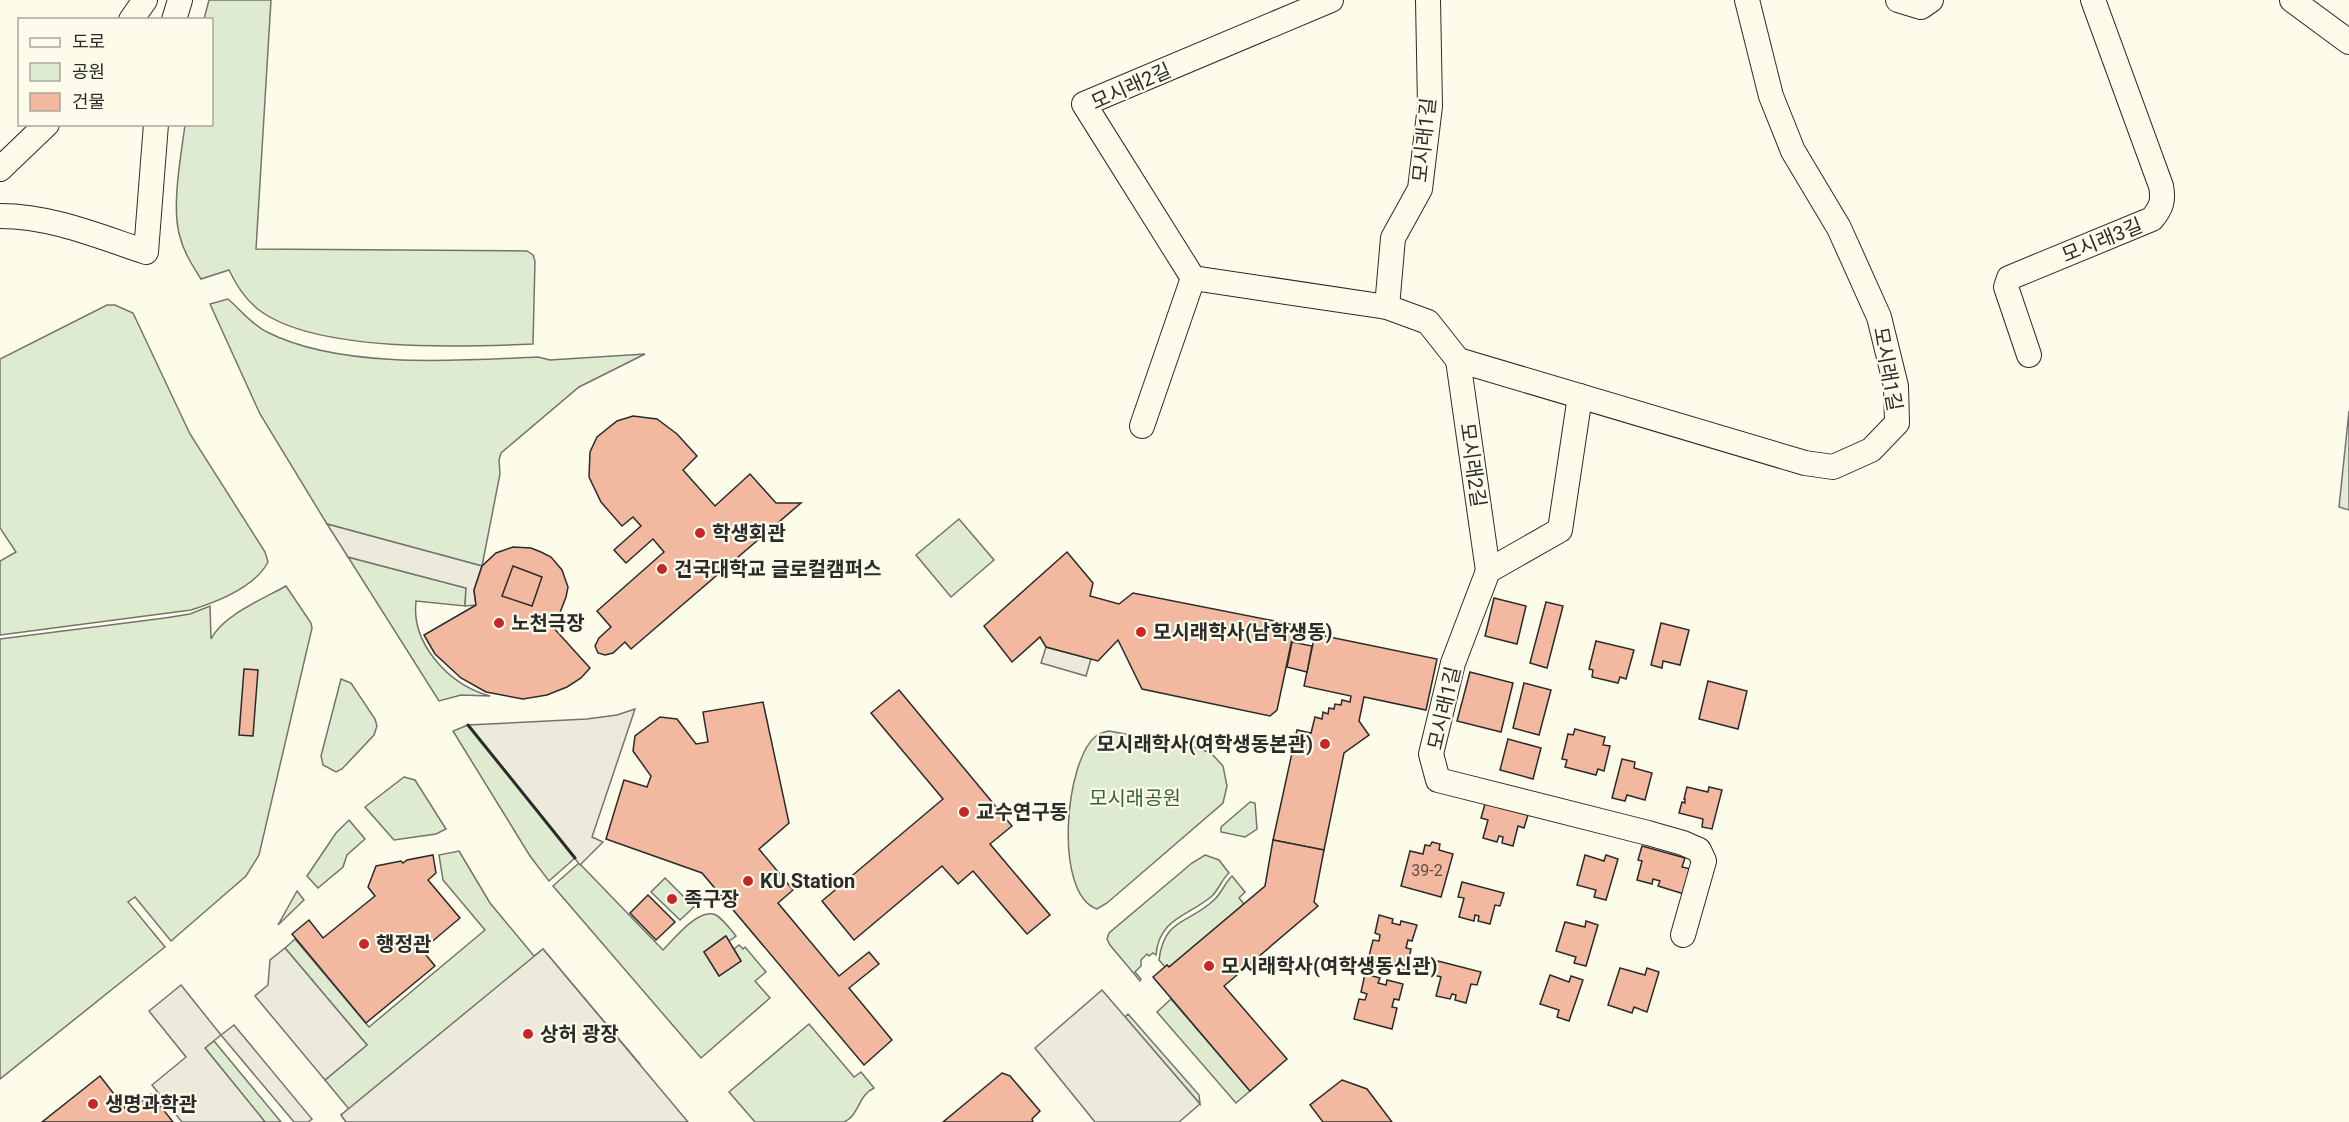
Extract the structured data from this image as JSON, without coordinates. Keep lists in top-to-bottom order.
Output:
{
  "streets": {
    "street": ["모시래2길", "모시래1길", "모시래3길"]
  },
  "crossings": [
    ["모시래2길", "모시래1길"]
  ],
  "parks": ["모시래공원"],
  "places": [
    "학생회관",
    "건국대학교 글로컬캠퍼스",
    "노천극장",
    "모시래학사(남학생동)",
    "모시래학사(여학생동본관)",
    "교수연구동",
    "KU Station",
    "족구장",
    "행정관",
    "모시래학사(여학생동신관)",
    "상허 광장",
    "생명과학관"
  ],
  "house_numbers": ["39-2"],
  "legend": ["도로", "공원", "건물"]
}
